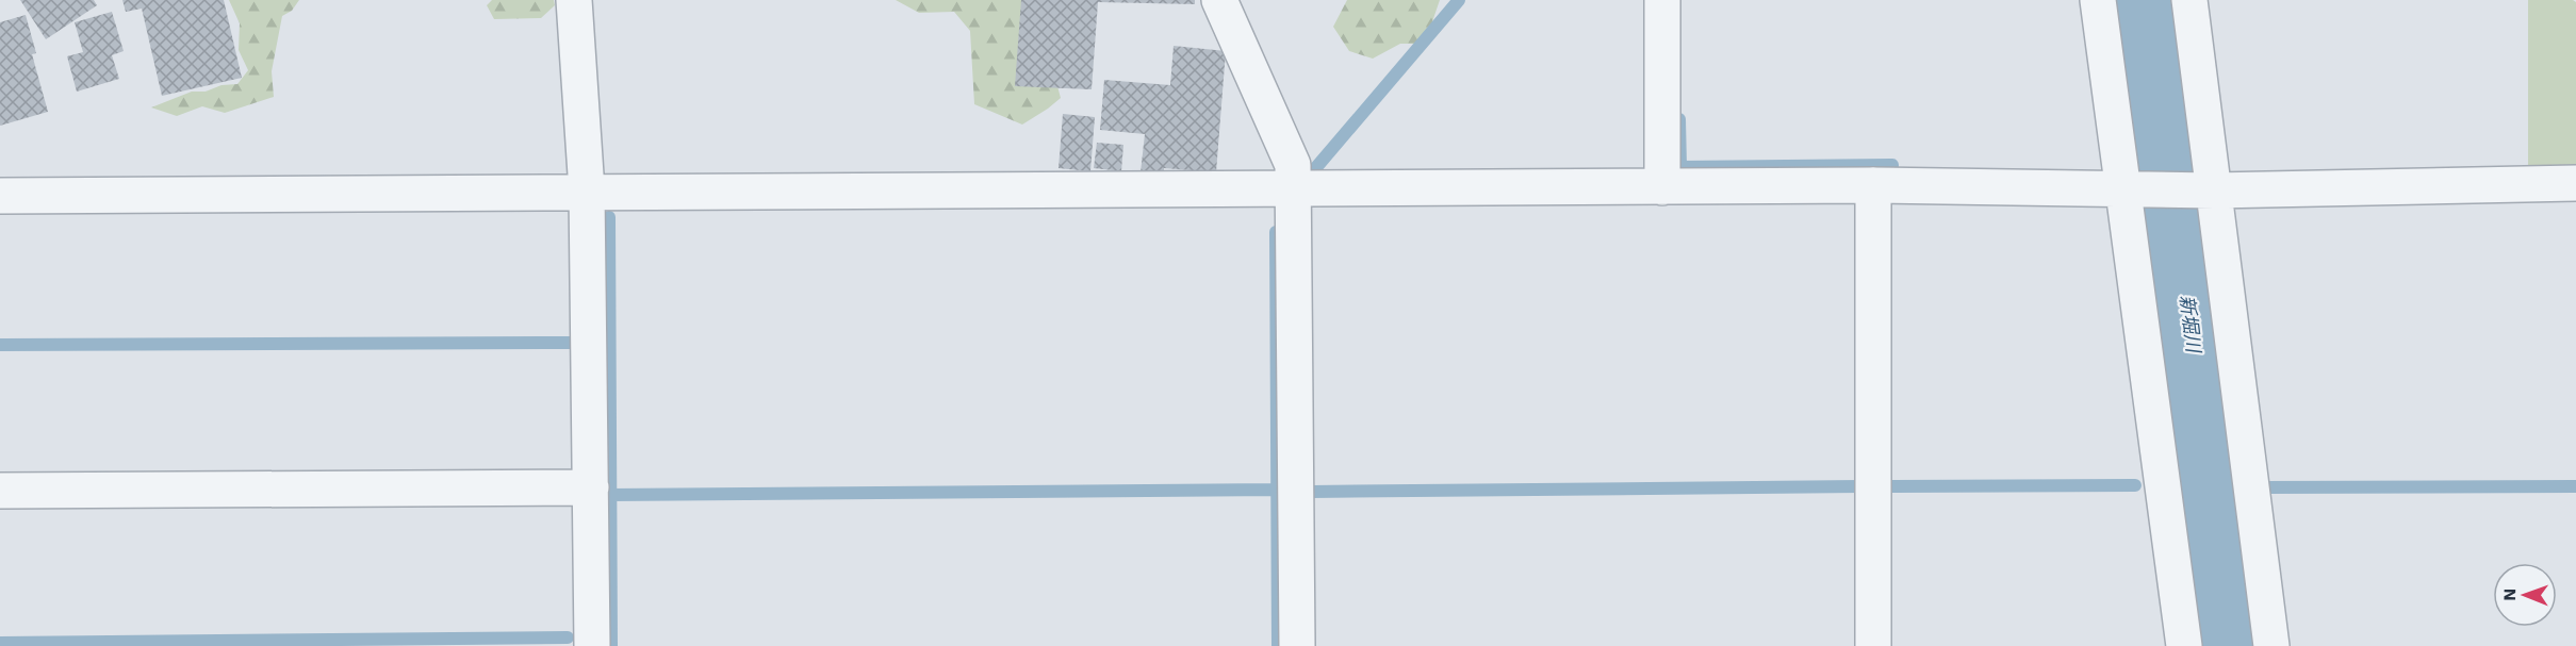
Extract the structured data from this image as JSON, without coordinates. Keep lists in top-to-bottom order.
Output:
{
  "water": ["新堀川"],
  "north": "left"
}
